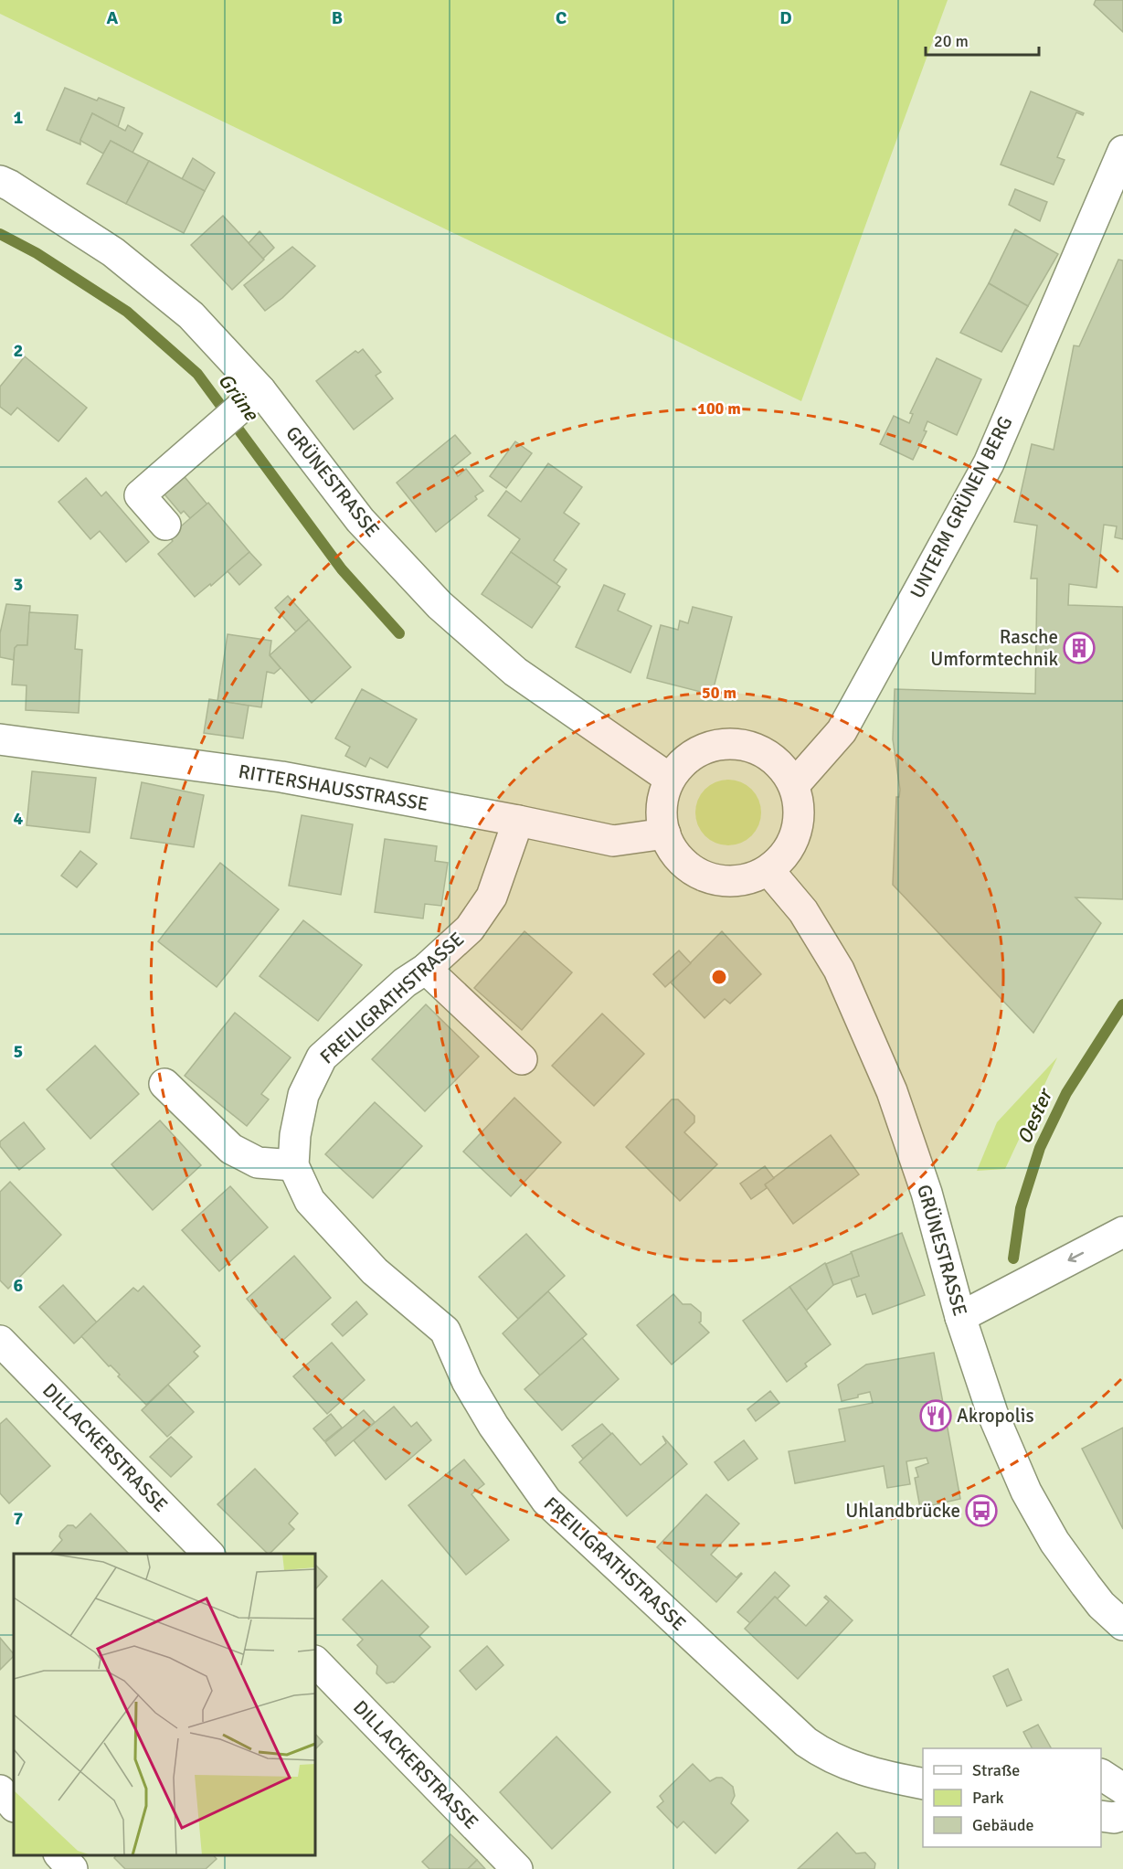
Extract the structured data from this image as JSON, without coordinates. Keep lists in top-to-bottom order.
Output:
{
  "streets": {
    "street": [
      "GRÜNESTRASSE",
      "UNTERM GRÜNEN BERG",
      "RITTERSHAUSSTRASSE",
      "FREILIGRATHSTRASSE",
      "DILLACKERSTRASSE"
    ]
  },
  "crossings": [
    ["GRÜNESTRASSE", "UNTERM GRÜNEN BERG"],
    ["GRÜNESTRASSE", "RITTERSHAUSSTRASSE"],
    ["UNTERM GRÜNEN BERG", "RITTERSHAUSSTRASSE"],
    ["RITTERSHAUSSTRASSE", "FREILIGRATHSTRASSE"]
  ],
  "water": ["Grüne", "Oester"],
  "places": {
    "building": ["Rasche Umformtechnik"],
    "restaurant": ["Akropolis"],
    "bus stop": ["Uhlandbrücke"]
  },
  "legend": ["Straße", "Park", "Gebäude"],
  "scale_bar": "20 m",
  "grid": {
    "columns": [
      "A",
      "B",
      "C",
      "D"
    ],
    "rows": [
      "1",
      "2",
      "3",
      "4",
      "5",
      "6",
      "7"
    ]
  },
  "rings": ["100 m", "50 m"]
}
